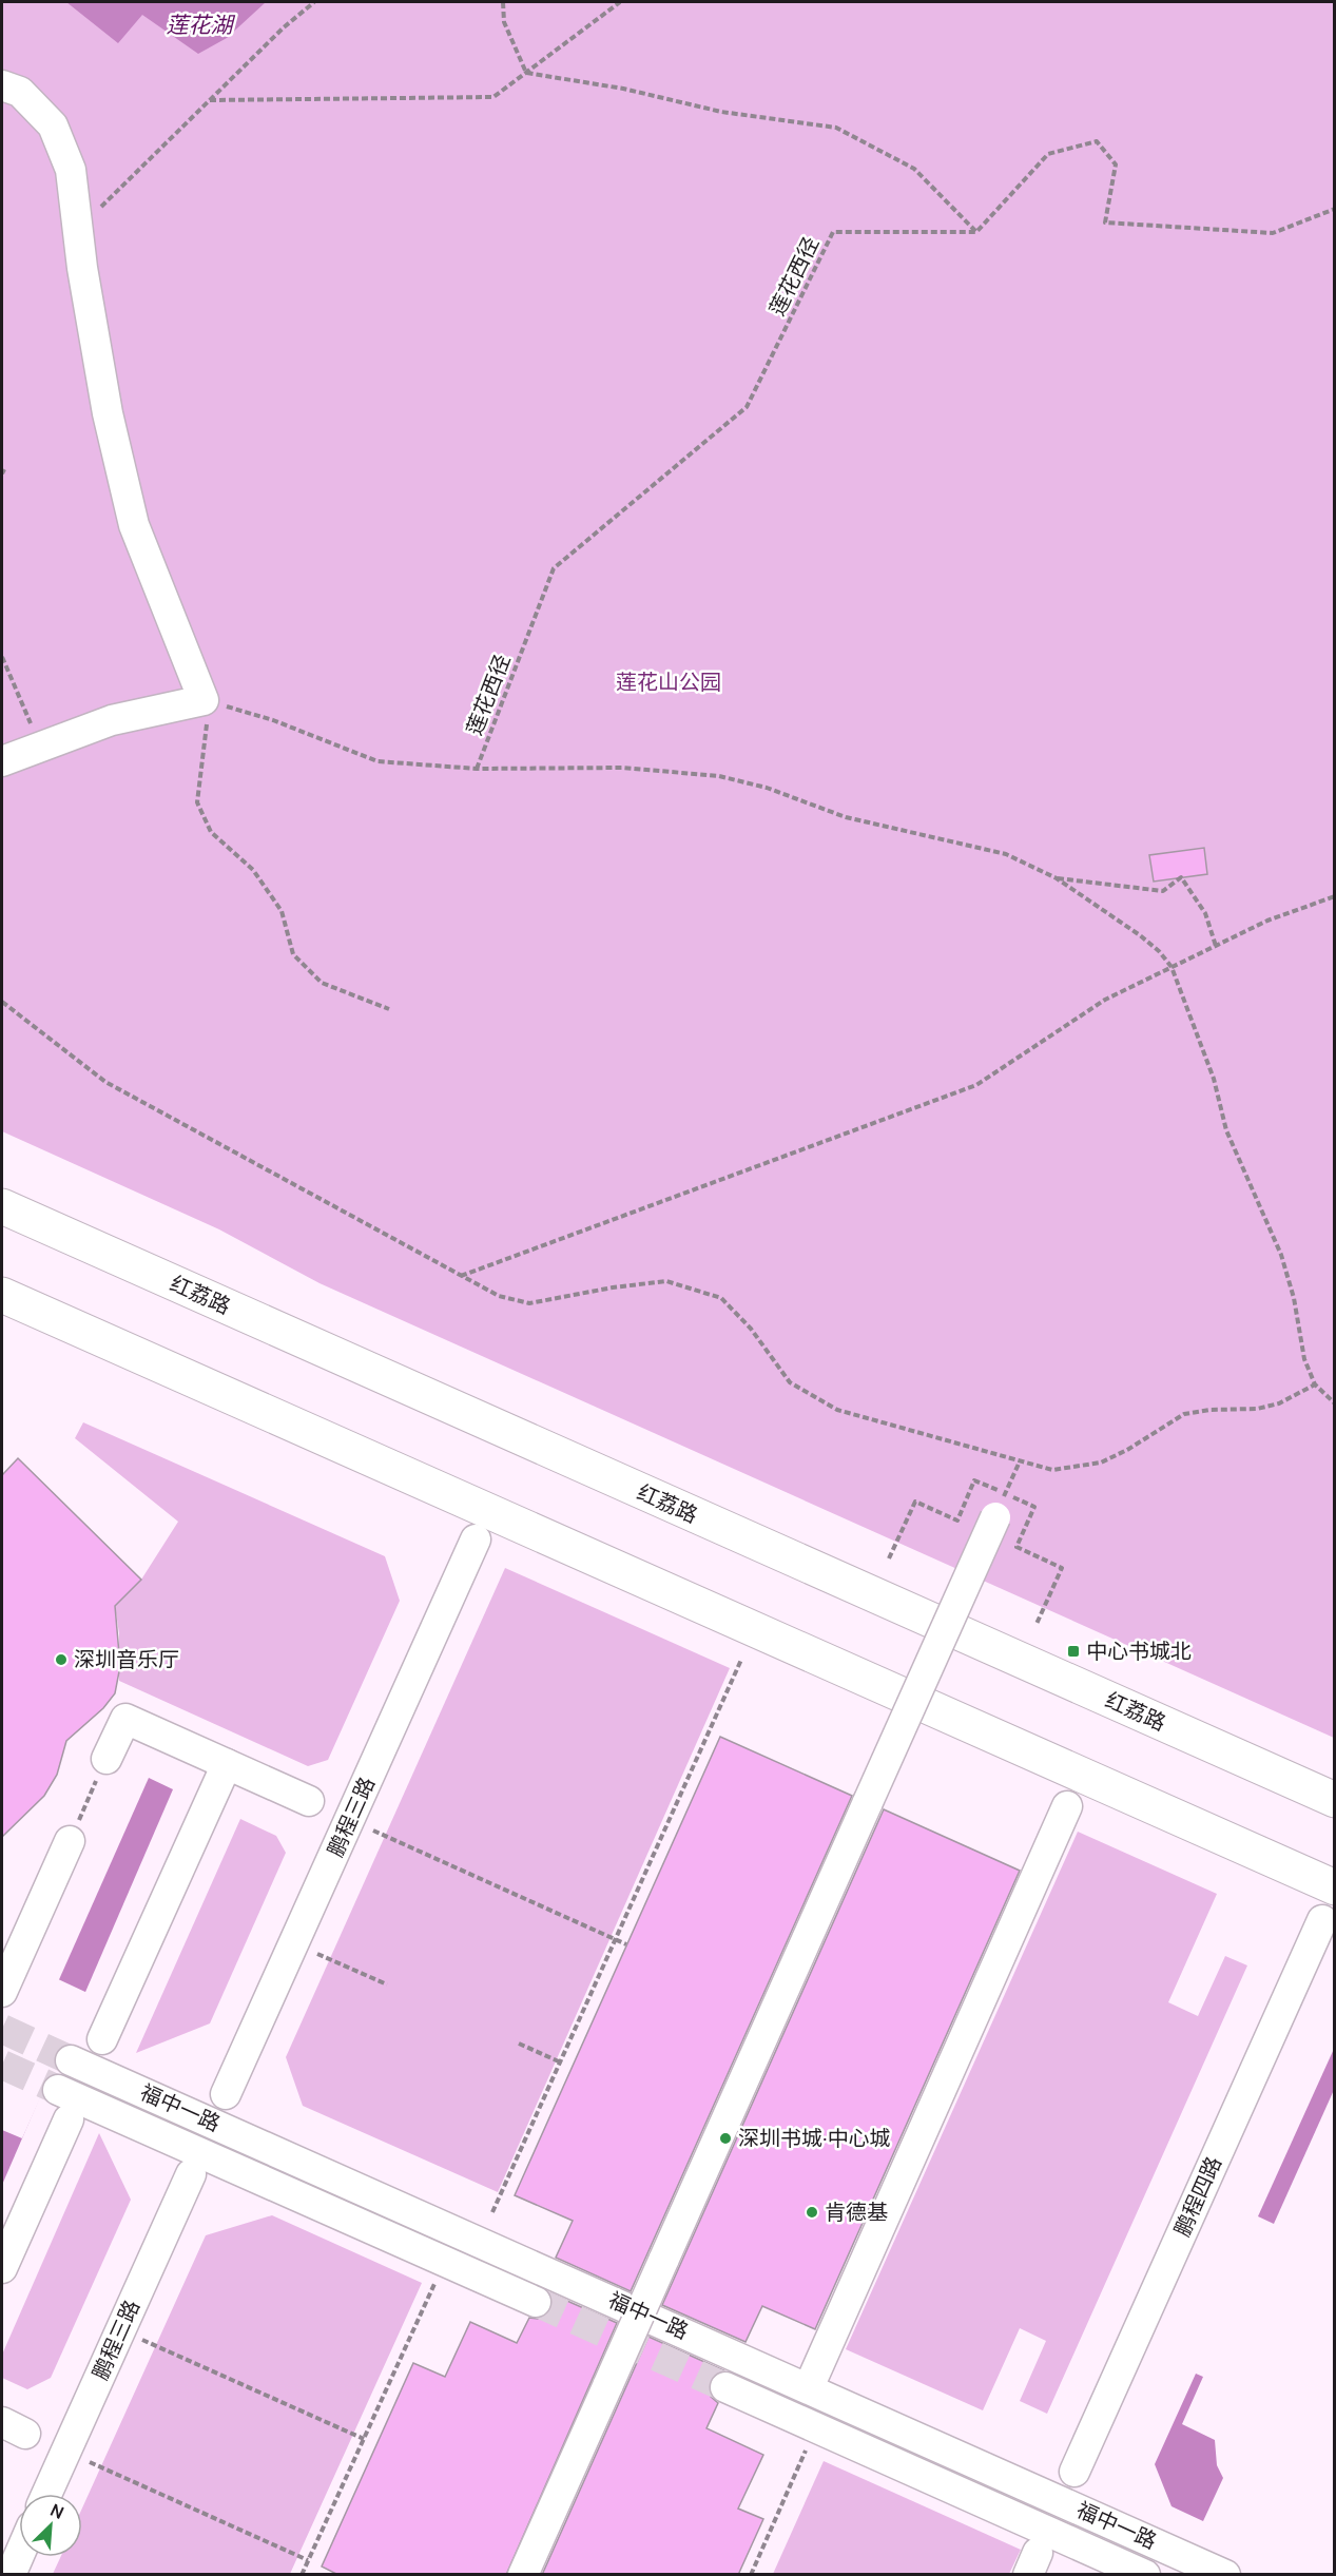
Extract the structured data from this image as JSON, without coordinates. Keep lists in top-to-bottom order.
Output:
{
  "streets": {
    "main road": ["红荔路"],
    "street": ["鹏程三路", "福中一路", "鹏程四路"],
    "path": ["莲花西径"]
  },
  "water": ["莲花湖"],
  "parks": ["莲花山公园"],
  "places": {
    "transit": ["中心书城北"],
    "other": ["深圳音乐厅", "深圳书城·中心城", "肯德基"]
  },
  "north": "top right"
}
